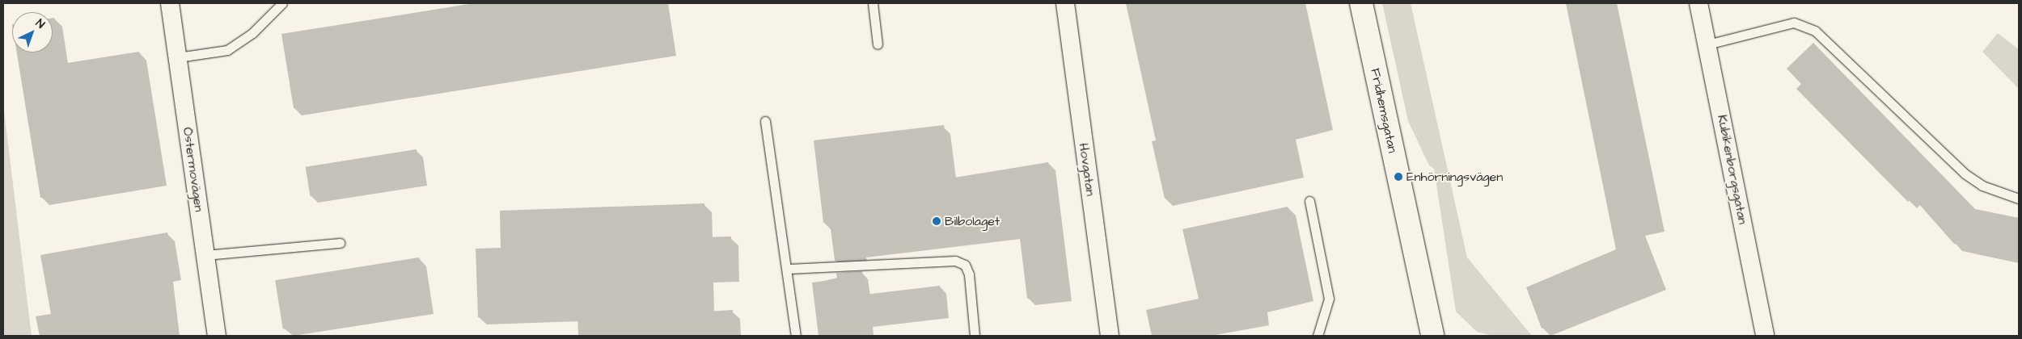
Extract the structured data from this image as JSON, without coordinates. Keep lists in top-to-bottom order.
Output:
{
  "streets": {
    "street": [
      "Fridhemsgatan",
      "Östermovägen",
      "Hovgatan",
      "Kubikenborgsgatan"
    ]
  },
  "places": ["Enhörningsvägen", "Bilbolaget"],
  "north": "top right"
}
